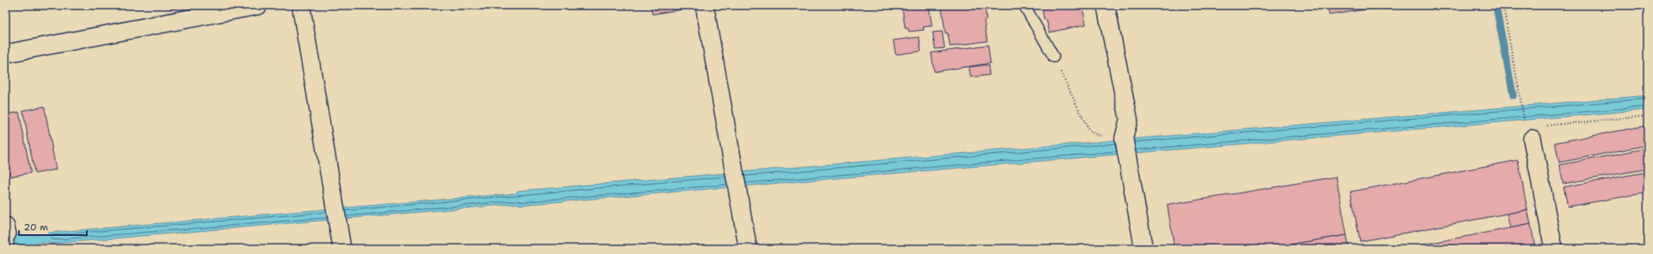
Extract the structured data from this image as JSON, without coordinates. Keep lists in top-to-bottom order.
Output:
{
  "scale_bar": "20 m"
}
